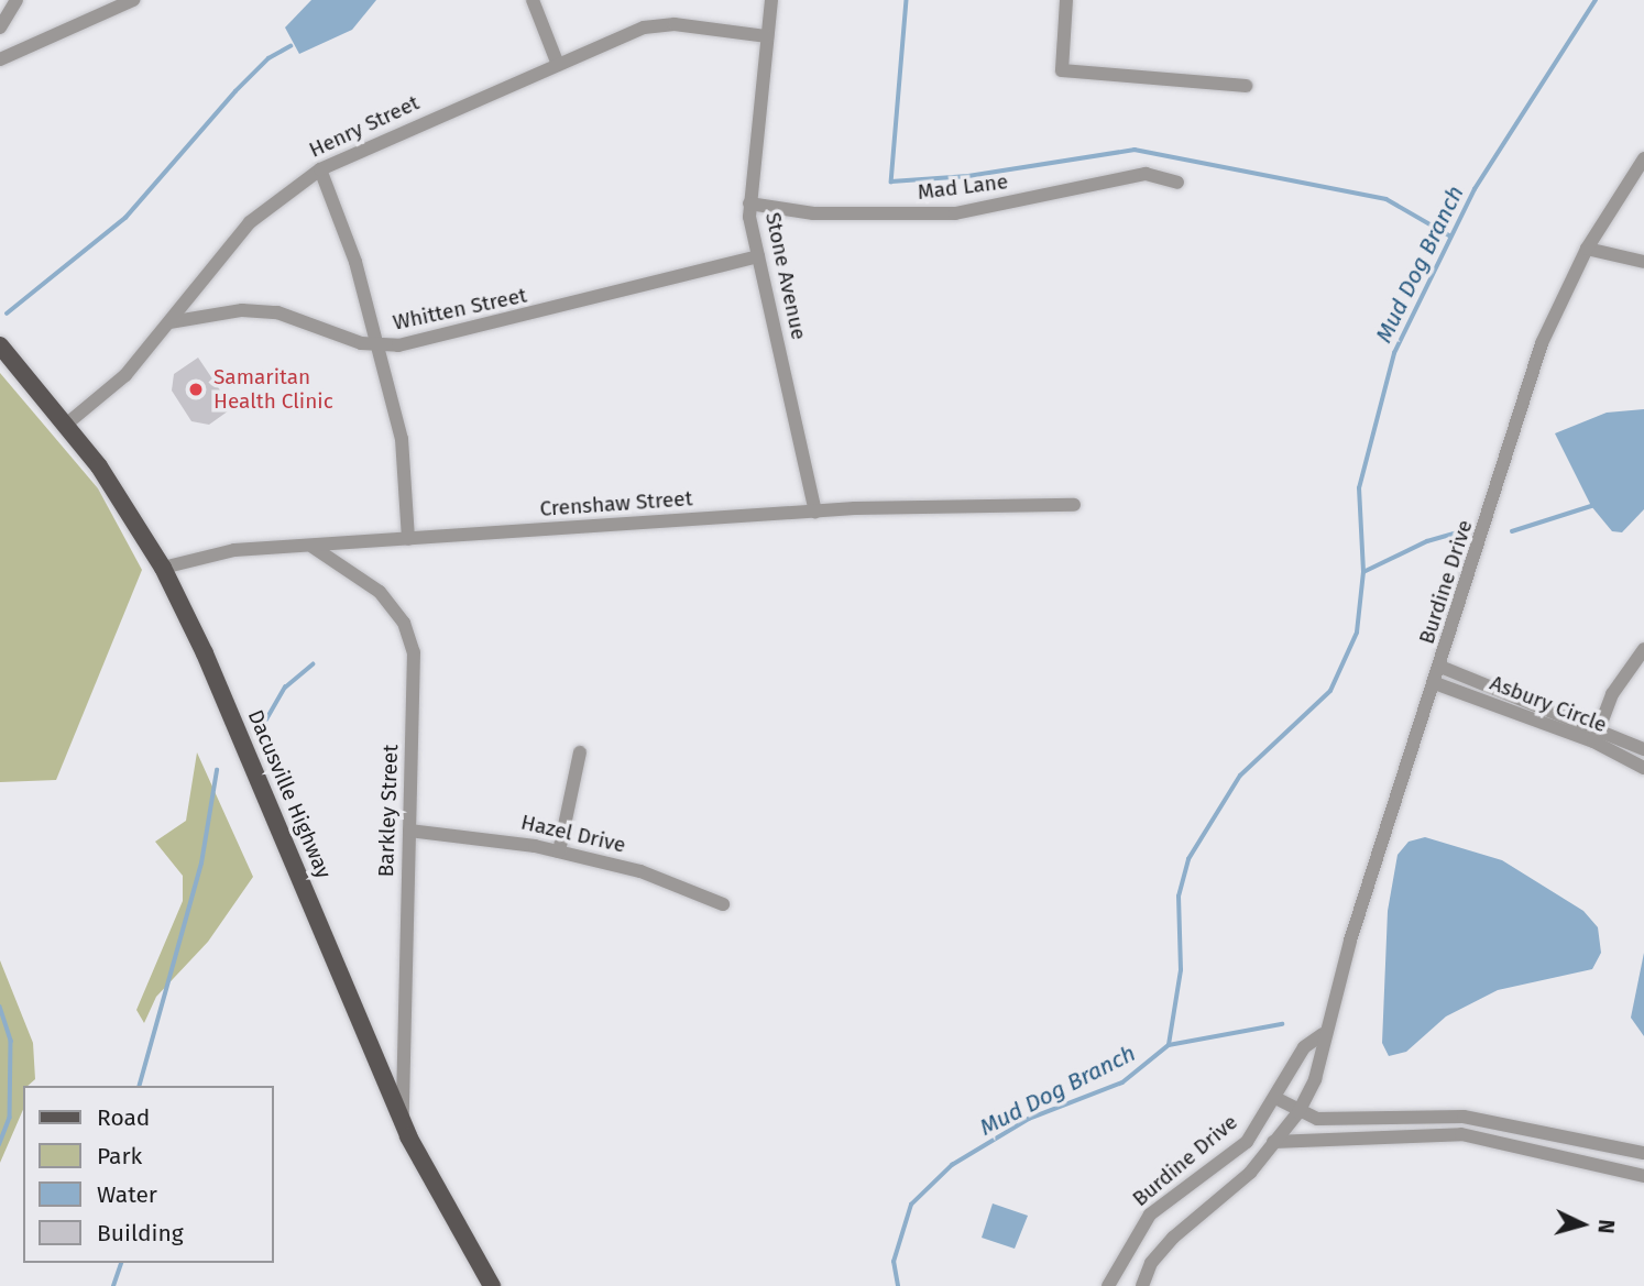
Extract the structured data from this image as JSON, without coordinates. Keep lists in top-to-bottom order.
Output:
{
  "streets": {
    "main road": ["Dacusville Highway"],
    "street": [
      "Henry Street",
      "Mad Lane",
      "Stone Avenue",
      "Whitten Street",
      "Crenshaw Street",
      "Burdine Drive",
      "Asbury Circle",
      "Barkley Street",
      "Hazel Drive"
    ]
  },
  "crossings": [
    ["Henry Street", "Stone Avenue"],
    ["Henry Street", "Whitten Street"],
    ["Henry Street", "Dacusville Highway"],
    ["Mad Lane", "Stone Avenue"],
    ["Stone Avenue", "Whitten Street"],
    ["Stone Avenue", "Crenshaw Street"],
    ["Crenshaw Street", "Dacusville Highway"],
    ["Crenshaw Street", "Barkley Street"],
    ["Burdine Drive", "Asbury Circle"],
    ["Dacusville Highway", "Barkley Street"],
    ["Barkley Street", "Hazel Drive"]
  ],
  "water": ["Mud Dog Branch"],
  "places": ["Samaritan Health Clinic"],
  "legend": [
    "Road",
    "Park",
    "Water",
    "Building"
  ],
  "north": "right"
}
